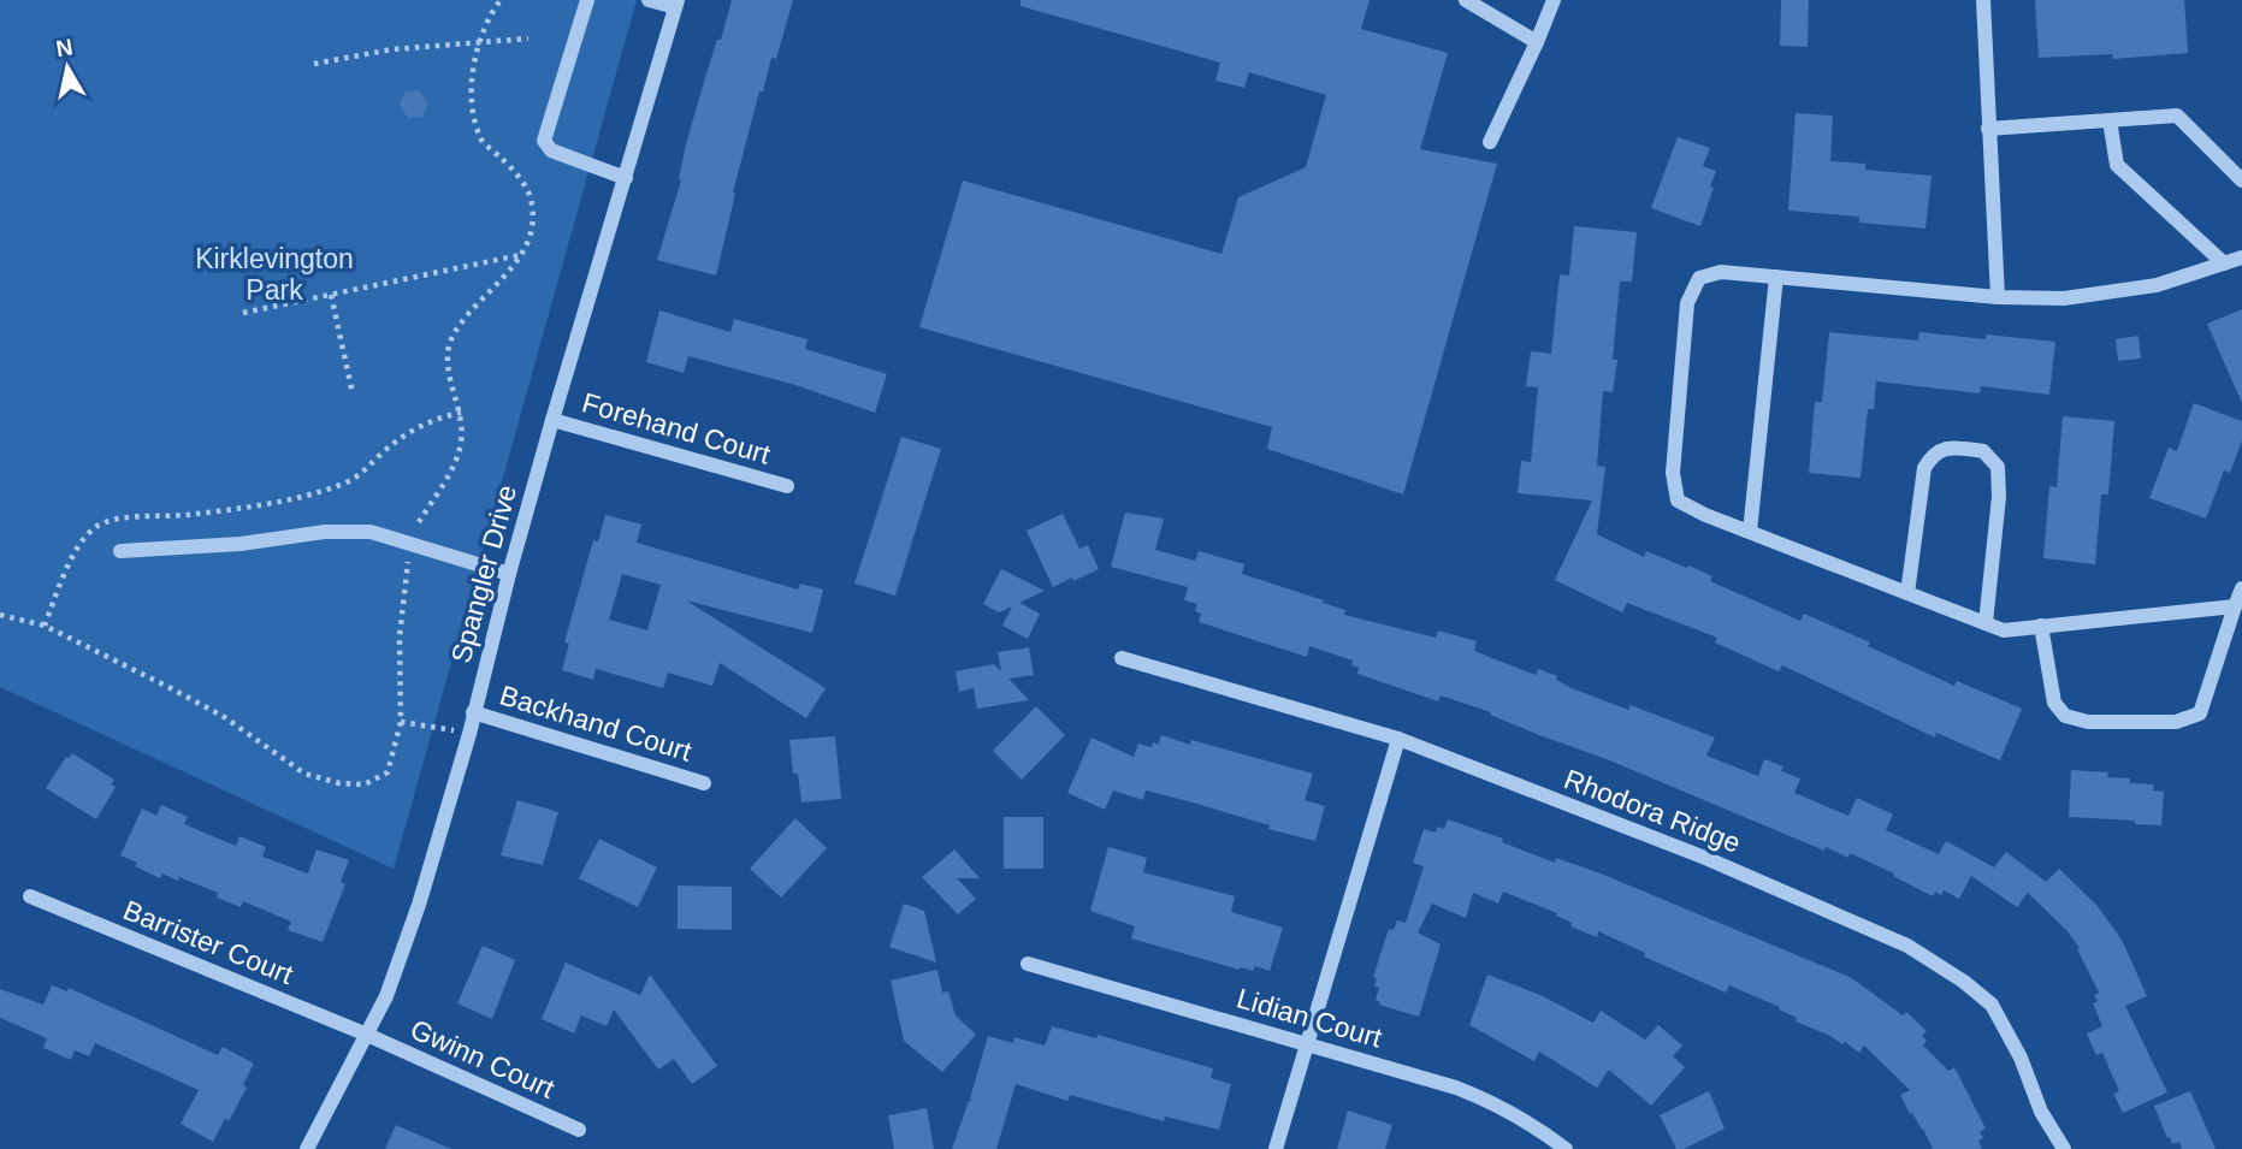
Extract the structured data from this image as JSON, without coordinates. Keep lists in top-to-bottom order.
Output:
{
  "streets": {
    "street": [
      "Forehand Court",
      "Spangler Drive",
      "Backhand Court",
      "Rhodora Ridge",
      "Barrister Court",
      "Lidian Court",
      "Gwinn Court"
    ]
  },
  "crossings": [
    ["Forehand Court", "Spangler Drive"],
    ["Spangler Drive", "Backhand Court"],
    ["Spangler Drive", "Barrister Court"],
    ["Spangler Drive", "Gwinn Court"],
    ["Barrister Court", "Gwinn Court"]
  ],
  "parks": ["Kirklevington Park"],
  "north": "top"
}
